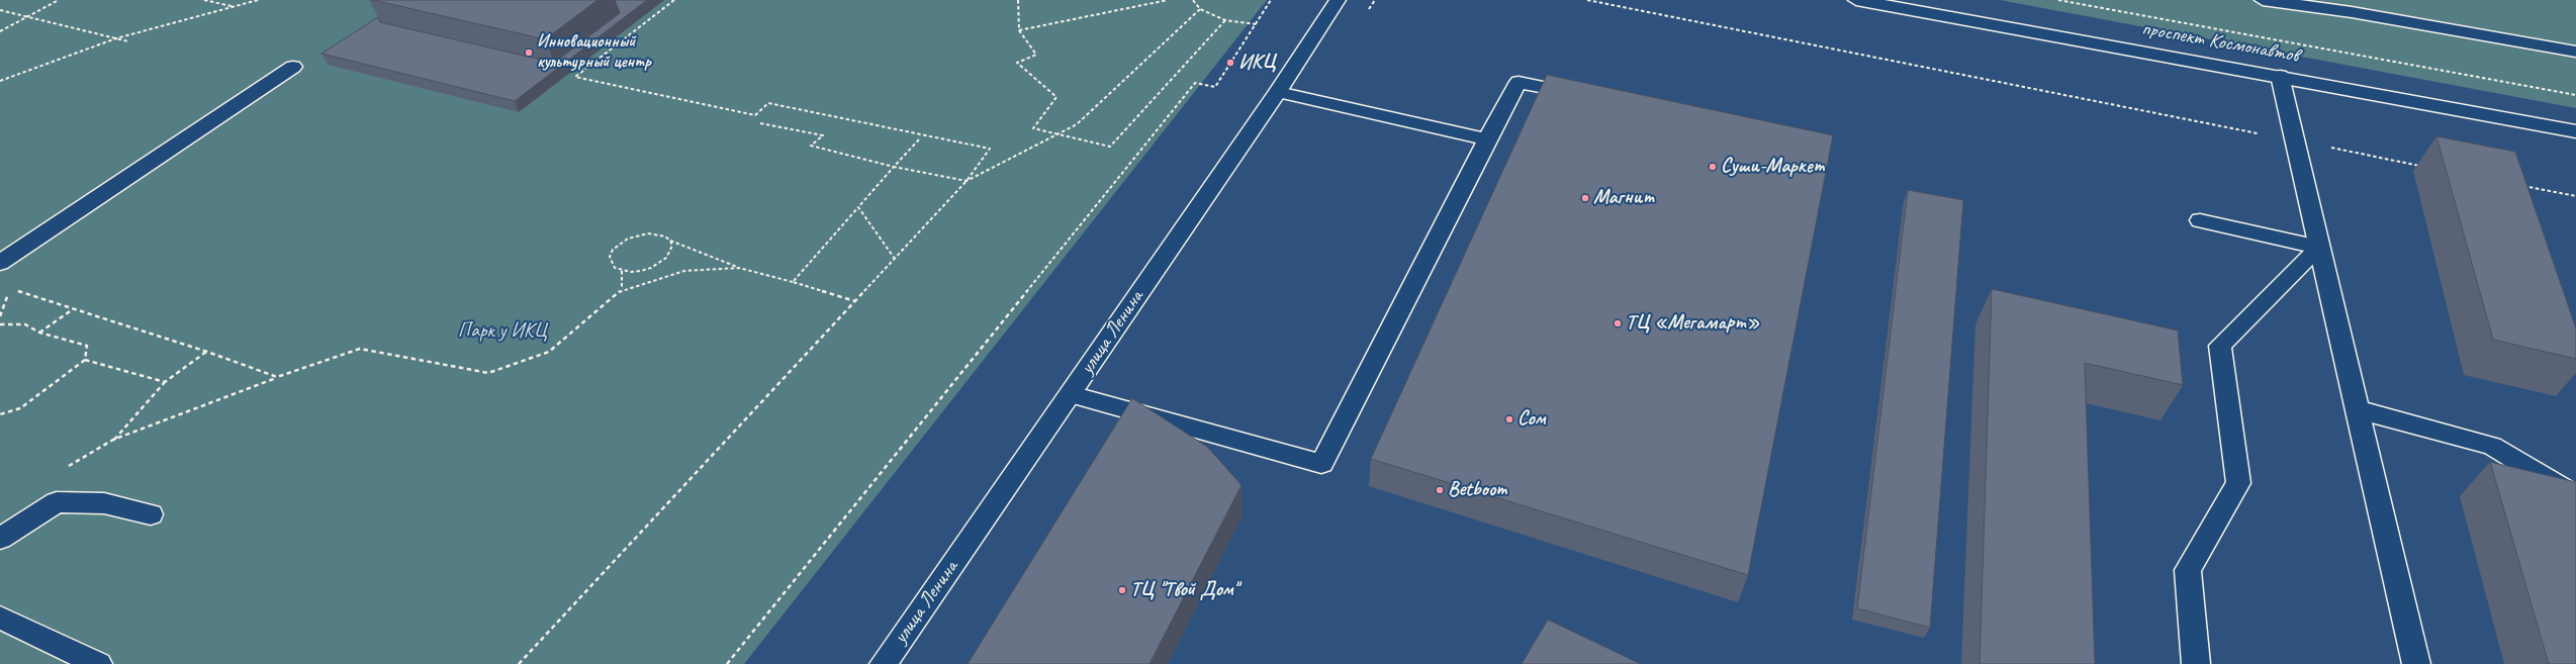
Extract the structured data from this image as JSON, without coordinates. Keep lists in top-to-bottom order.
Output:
{
  "streets": {
    "street": ["проспект Космонавтов", "улица Ленина"]
  },
  "parks": ["Парк у ИКЦ"],
  "places": [
    "Инновационный культурный центр",
    "ИКЦ",
    "Суши-Маркет",
    "Магнит",
    "ТЦ «Мегамарт»",
    "Сом",
    "Betboom",
    "ТЦ \"Твой Дом\""
  ]
}
